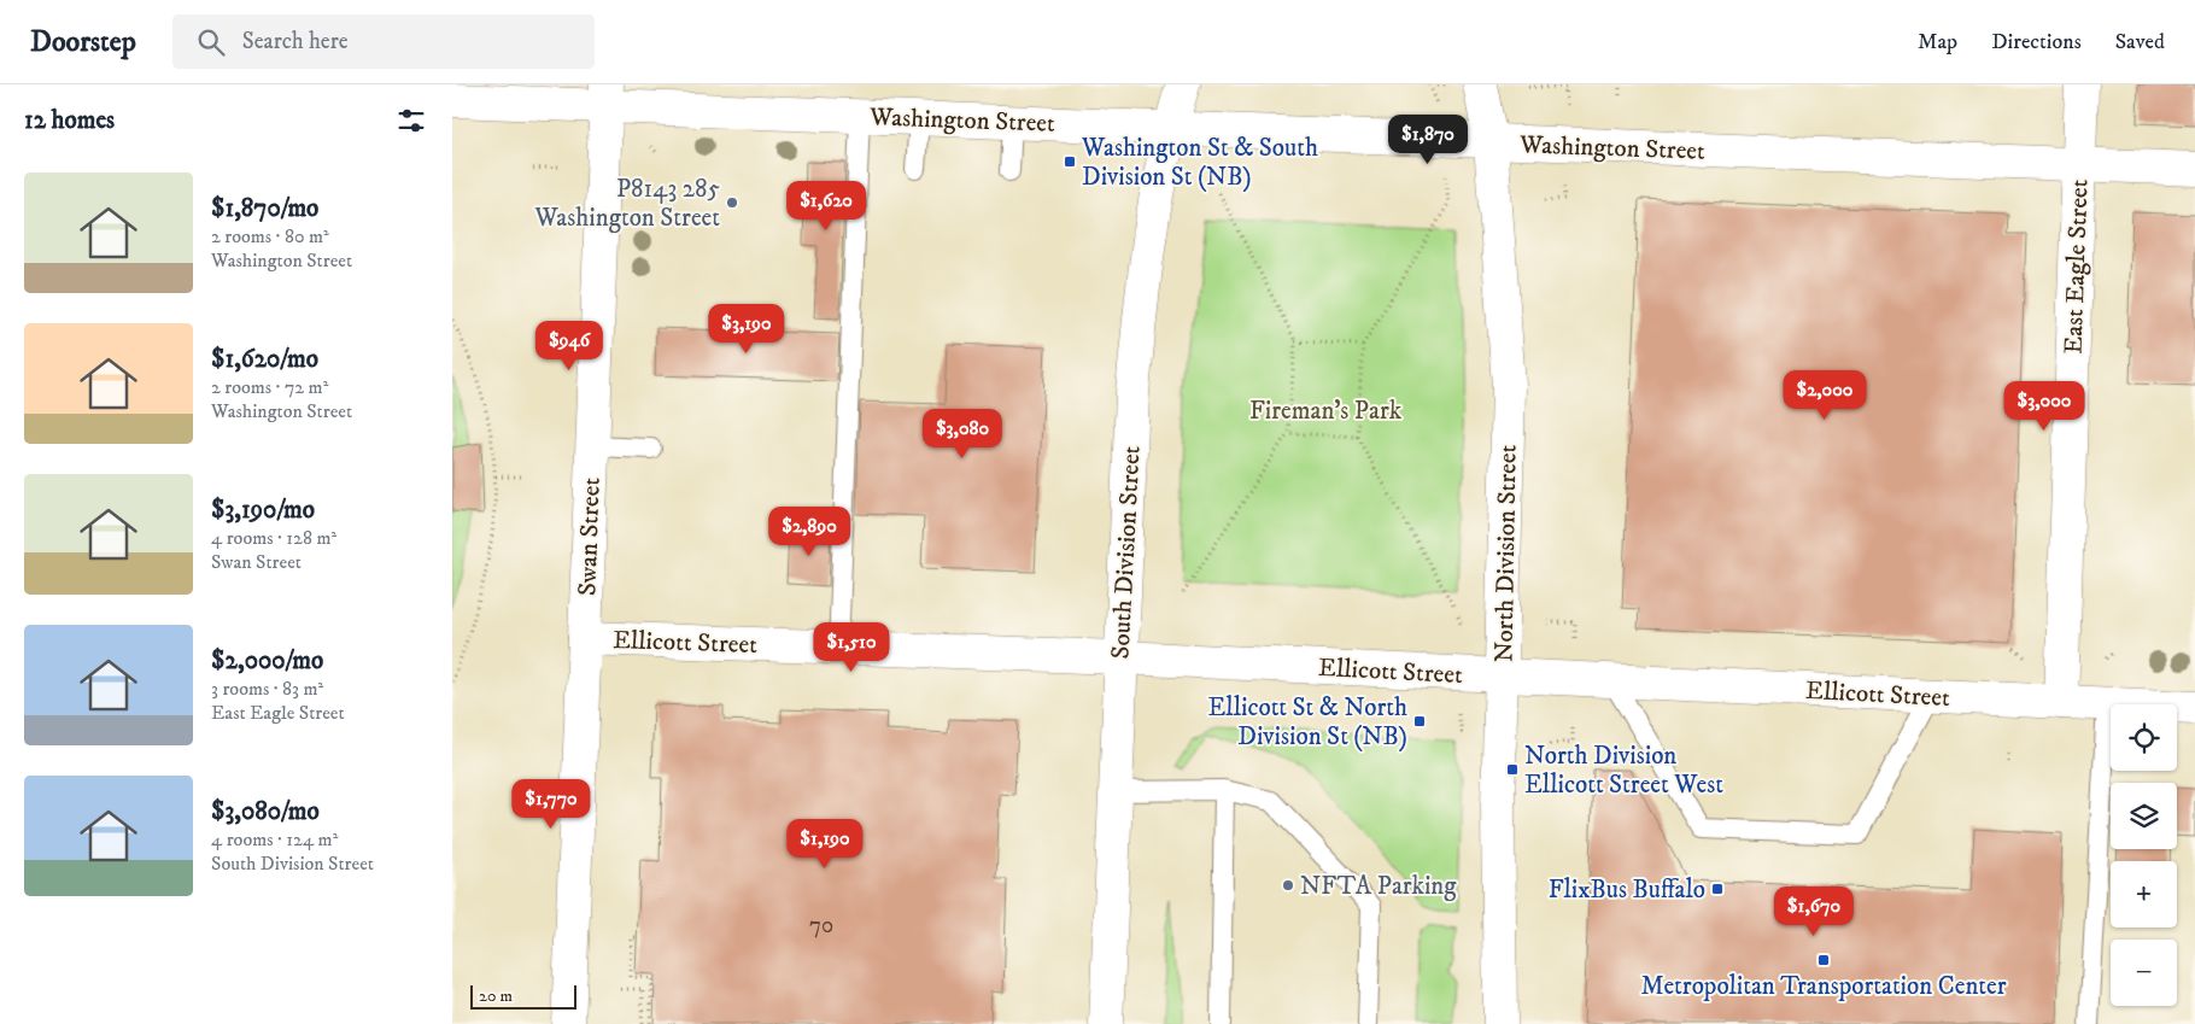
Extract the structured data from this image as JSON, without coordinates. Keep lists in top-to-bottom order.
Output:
{
  "streets": {
    "main road": [
      "Washington Street",
      "East Eagle Street",
      "Swan Street",
      "South Division Street",
      "North Division Street",
      "Ellicott Street"
    ]
  },
  "crossings": [
    ["Washington Street", "East Eagle Street"],
    ["Washington Street", "Swan Street"],
    ["Washington Street", "South Division Street"],
    ["Washington Street", "North Division Street"],
    ["East Eagle Street", "Ellicott Street"],
    ["Swan Street", "Ellicott Street"],
    ["South Division Street", "Ellicott Street"],
    ["North Division Street", "Ellicott Street"]
  ],
  "parks": ["Fireman's Park"],
  "places": {
    "transit": [
      "Washington St & South Division St (NB)",
      "Ellicott St & North Division St (NB)",
      "North Division Ellicott Street West",
      "FlixBus Buffalo",
      "Metropolitan Transportation Center"
    ],
    "other": ["P8143 285 Washington Street", "NFTA Parking"]
  },
  "house_numbers": ["70"],
  "scale_bar": "20 m",
  "page": {
    "header": "Doorstep",
    "search": "Search here",
    "nav": ["Map", "Directions", "Saved"],
    "heading": "12 homes",
    "price": [
      "$1,870",
      "$1,620",
      "$3,190",
      "$946",
      "$2,000",
      "$3,000",
      "$3,080",
      "$2,890",
      "$1,510",
      "$1,770",
      "$1,190",
      "$1,670"
    ],
    "list": [
      {
        "name": "$1,870/mo",
        "note": "2 rooms · 80 m² · Washington Street"
      },
      {
        "name": "$1,620/mo",
        "note": "2 rooms · 72 m² · Washington Street"
      },
      {
        "name": "$3,190/mo",
        "note": "4 rooms · 128 m² · Swan Street"
      },
      {
        "name": "$2,000/mo",
        "note": "3 rooms · 83 m² · East Eagle Street"
      },
      {
        "name": "$3,080/mo",
        "note": "4 rooms · 124 m² · South Division Street"
      }
    ],
    "map_buttons": ["+", "−"],
    "scale": "20 m"
  }
}
